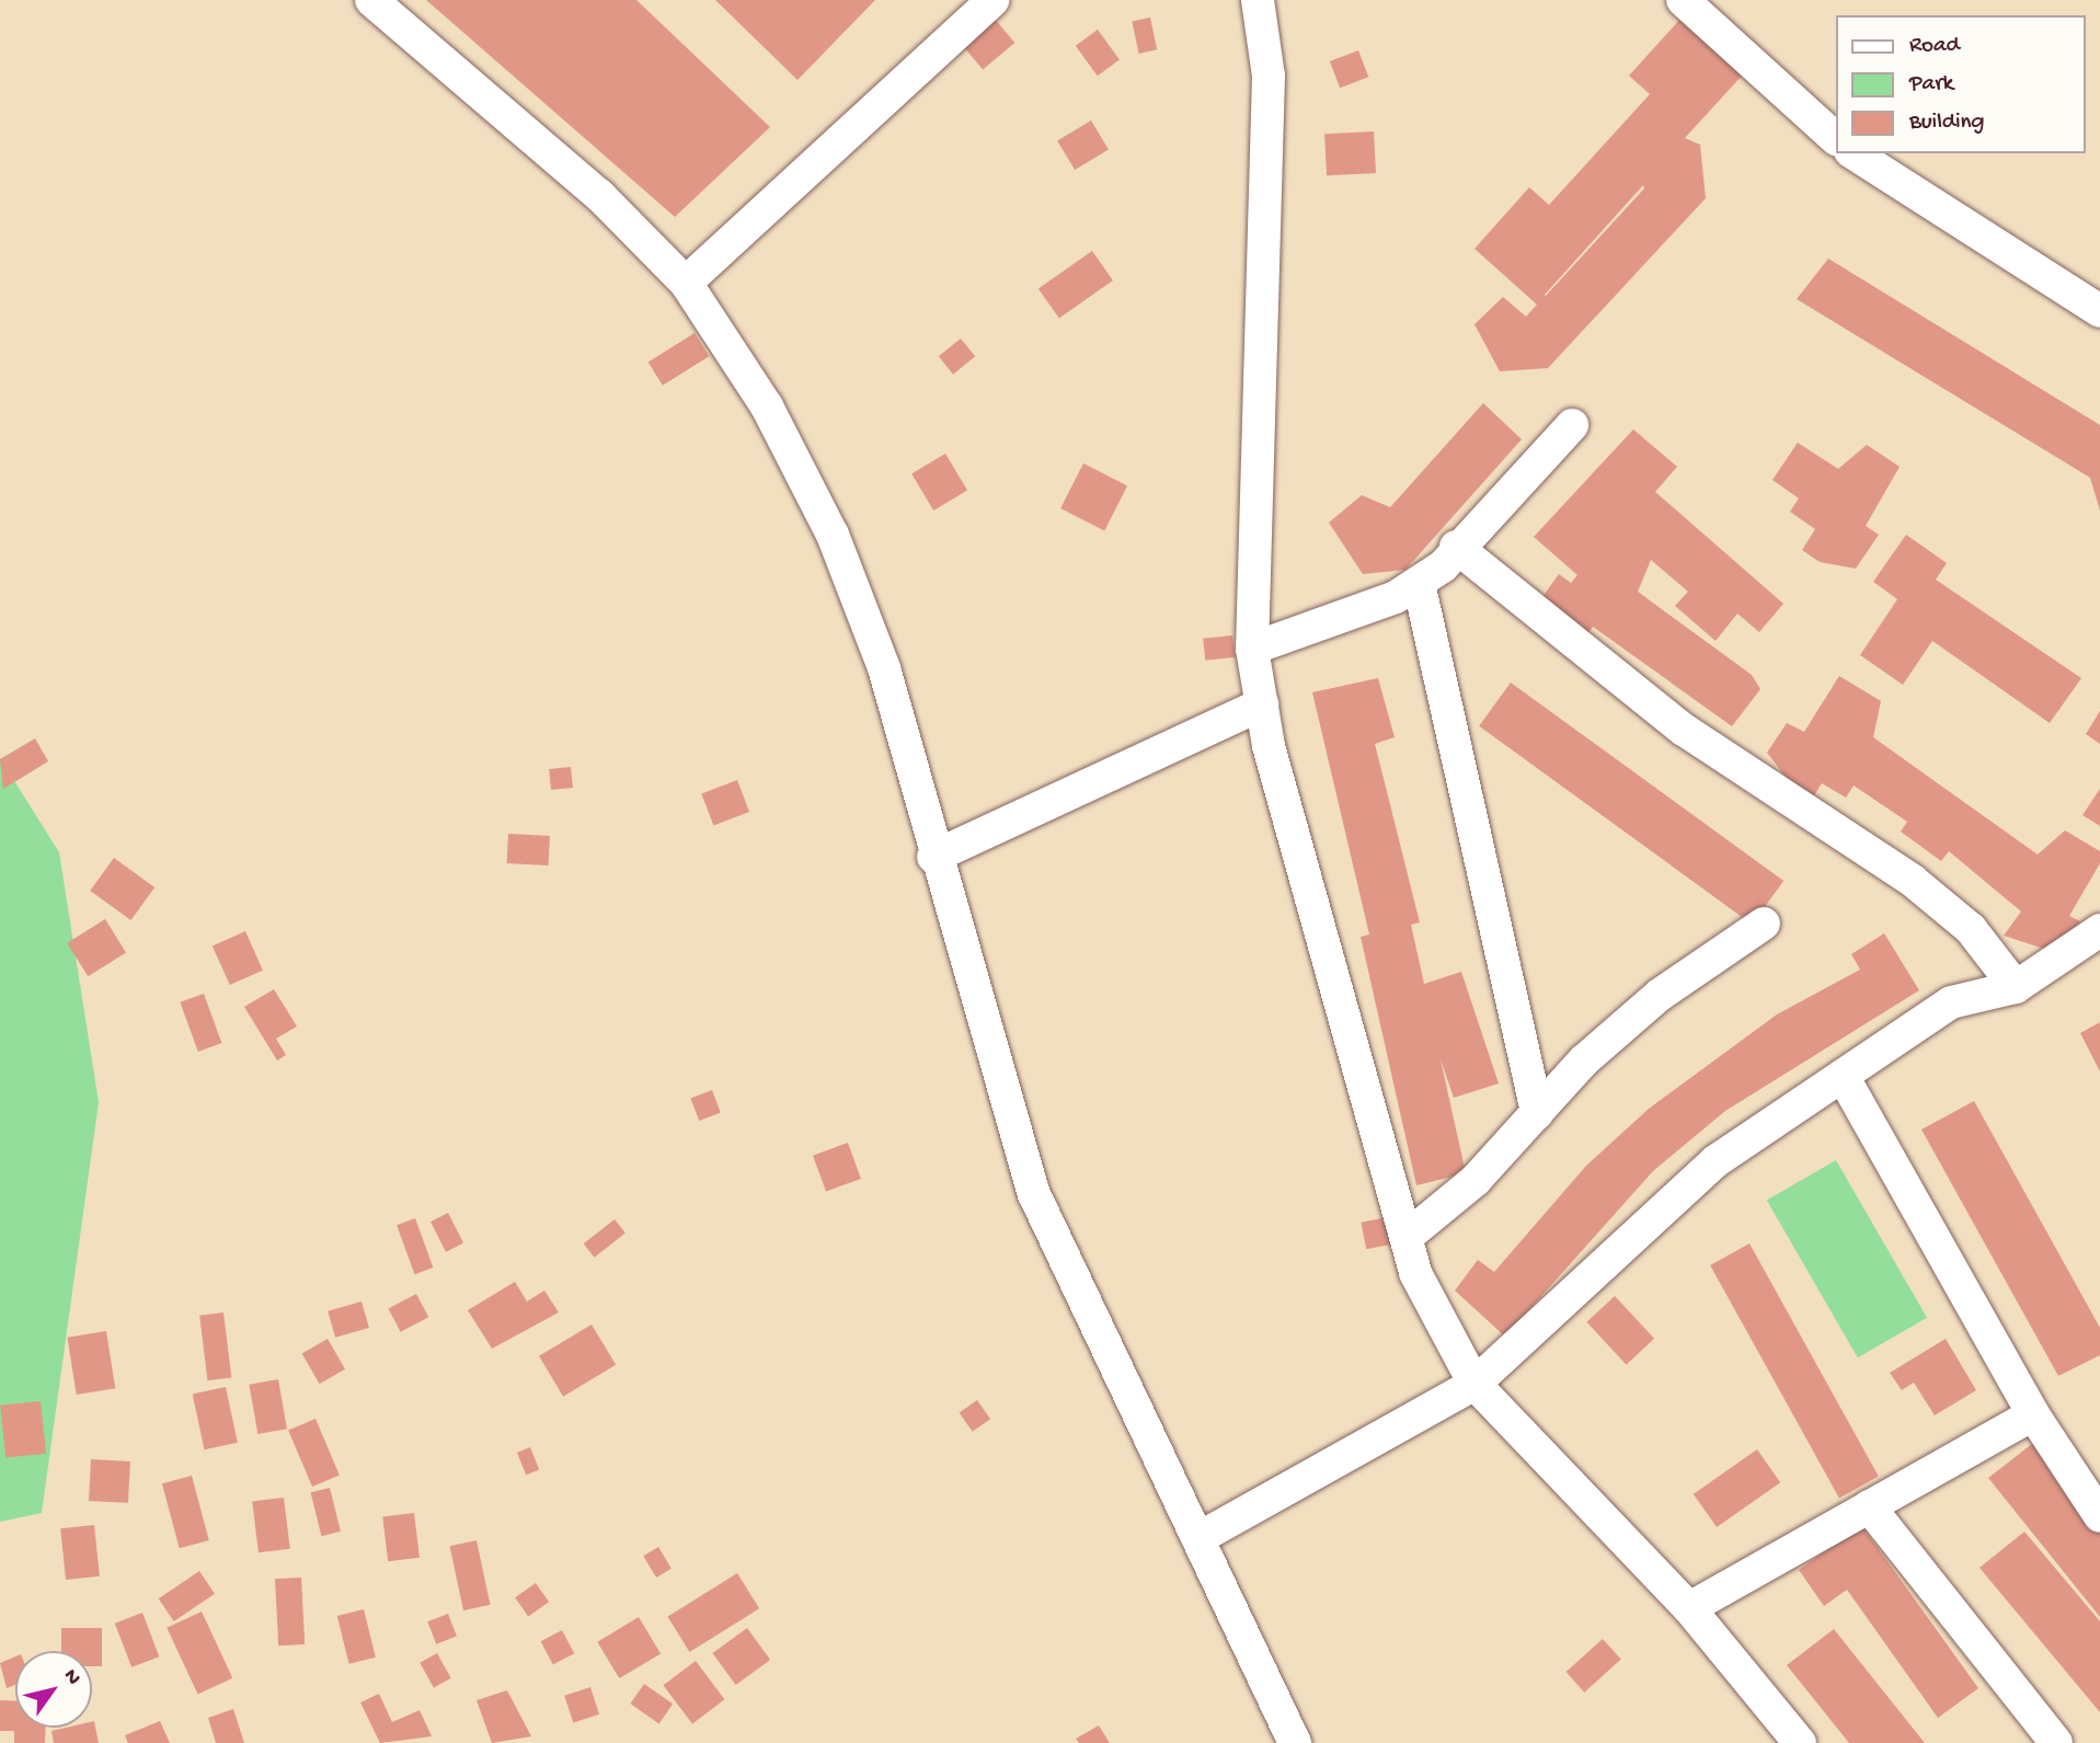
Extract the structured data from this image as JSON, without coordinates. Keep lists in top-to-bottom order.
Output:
{
  "legend": ["Road", "Park", "Building"],
  "north": "top right"
}
